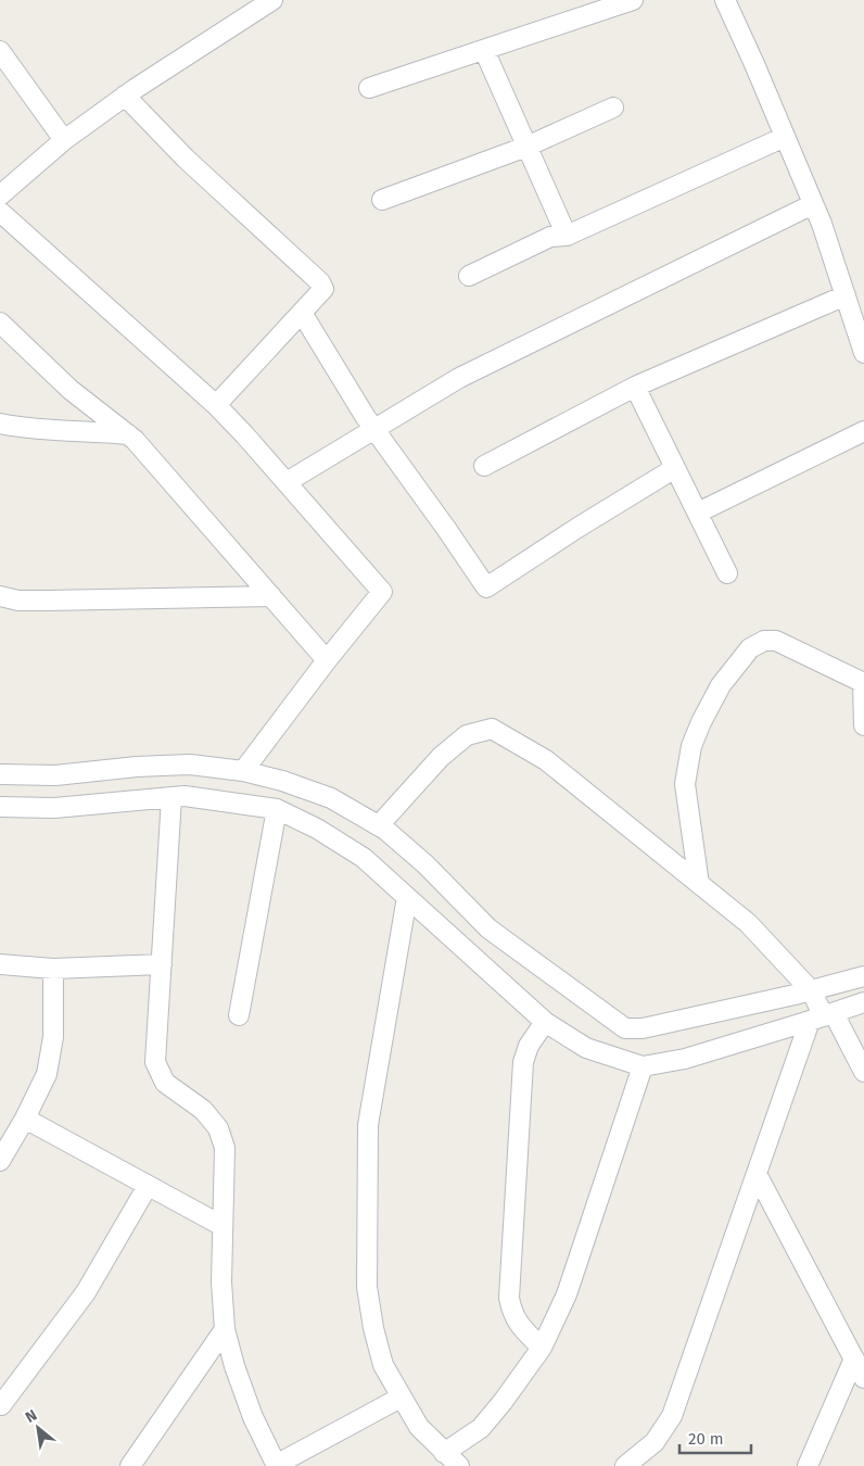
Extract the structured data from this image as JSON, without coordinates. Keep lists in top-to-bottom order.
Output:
{
  "scale_bar": "20 m",
  "north": "top left"
}
